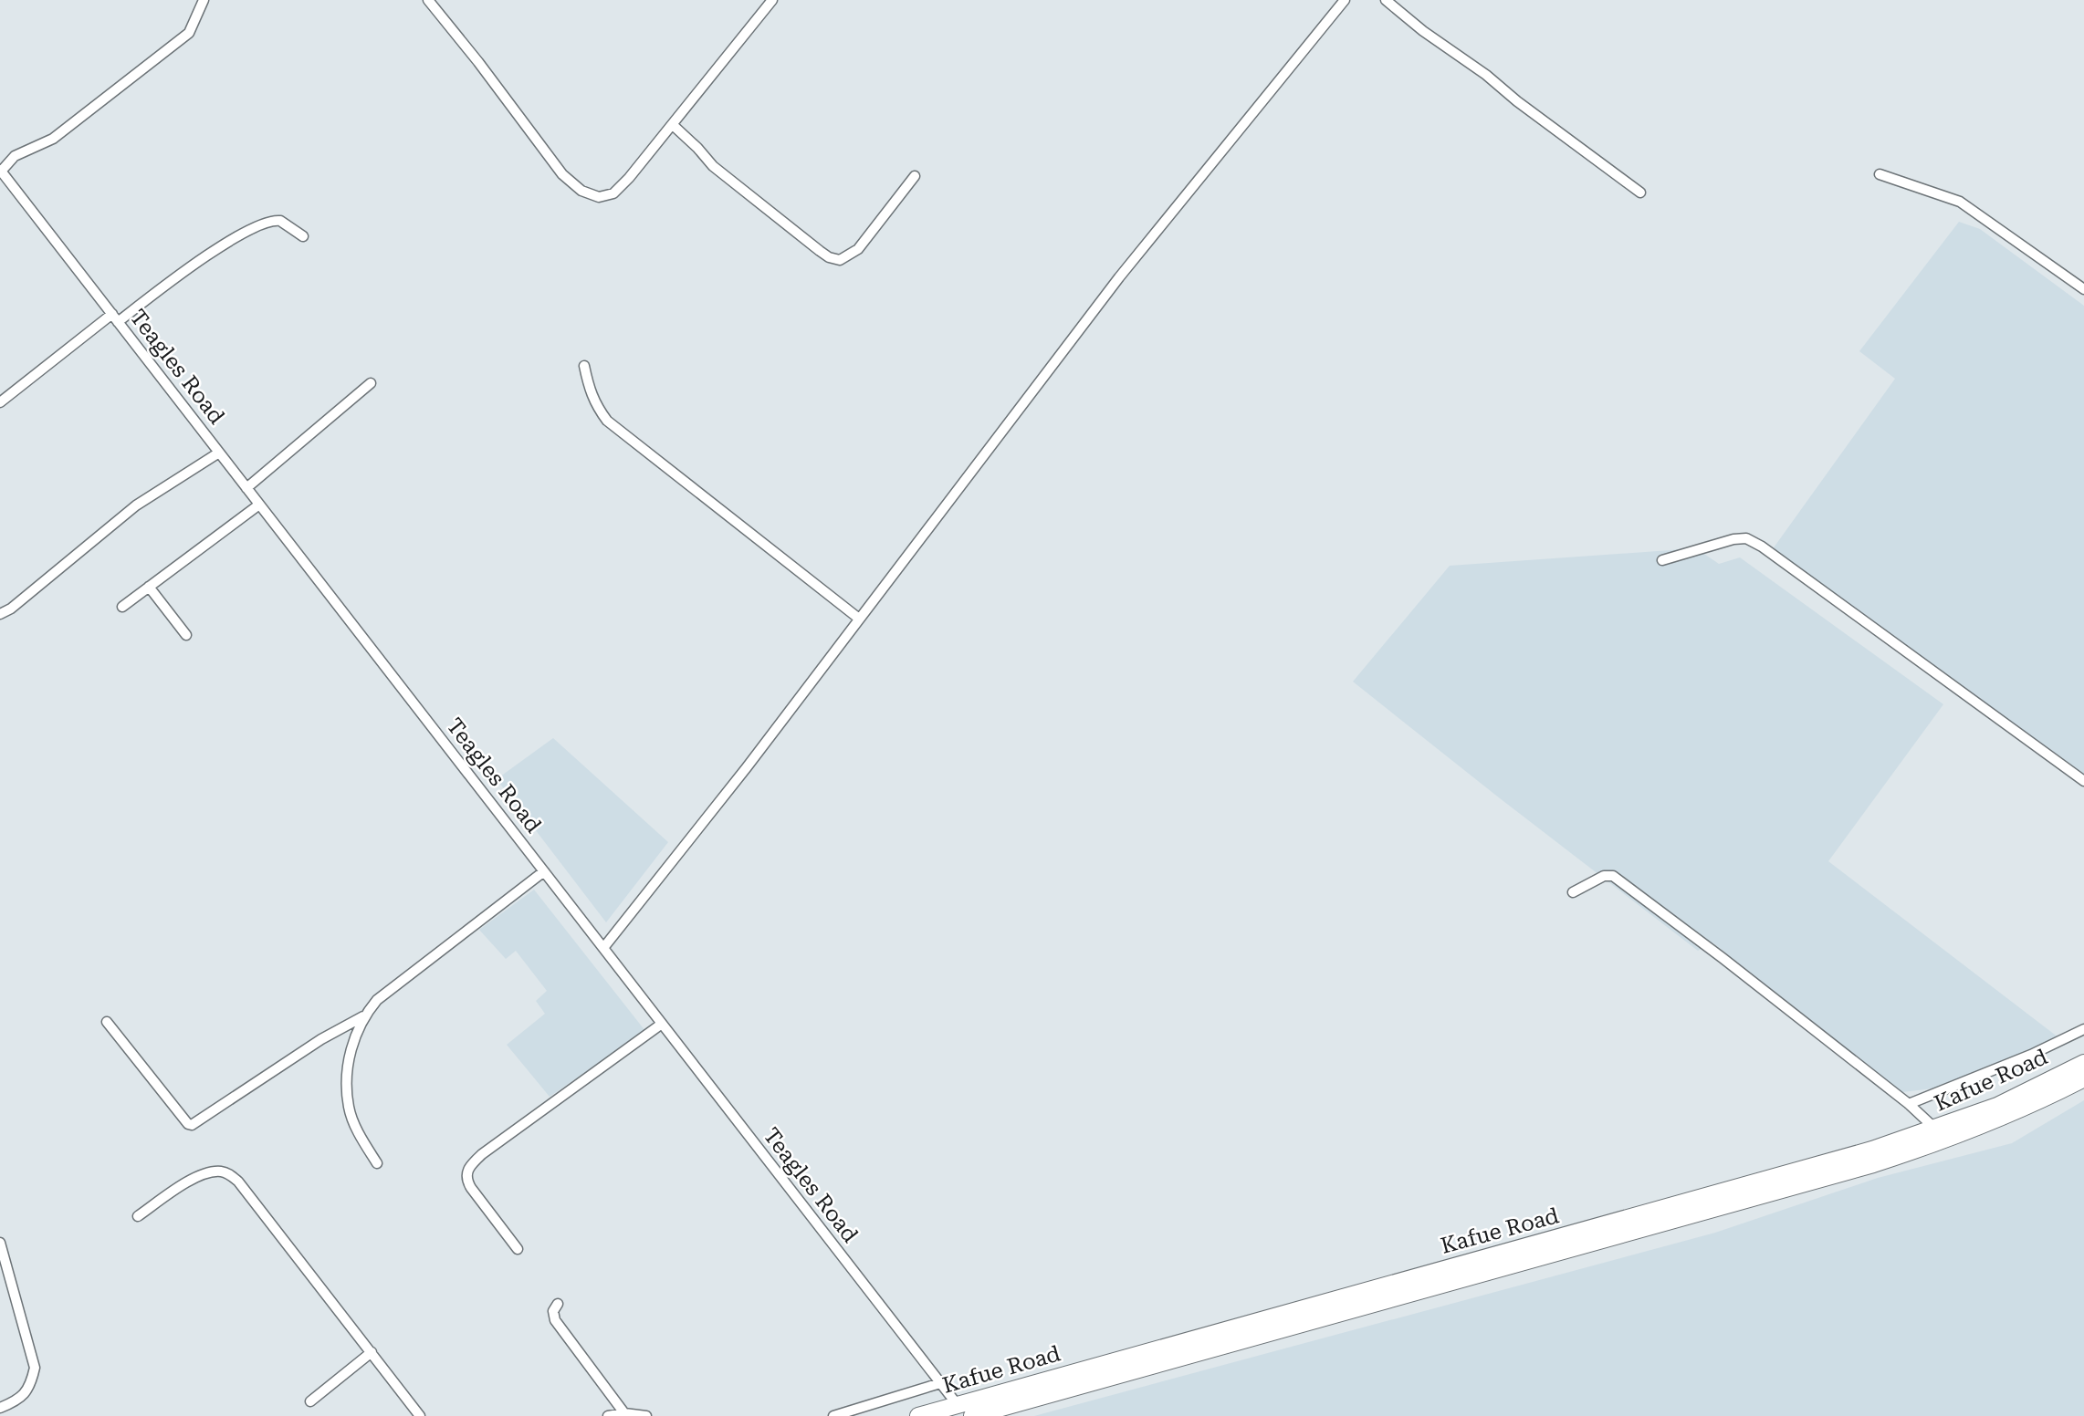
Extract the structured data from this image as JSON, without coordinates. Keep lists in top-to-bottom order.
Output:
{
  "streets": {
    "main road": ["Kafue Road"],
    "street": ["Teagles Road"]
  },
  "crossings": [
    ["Teagles Road", "Kafue Road"]
  ]
}
